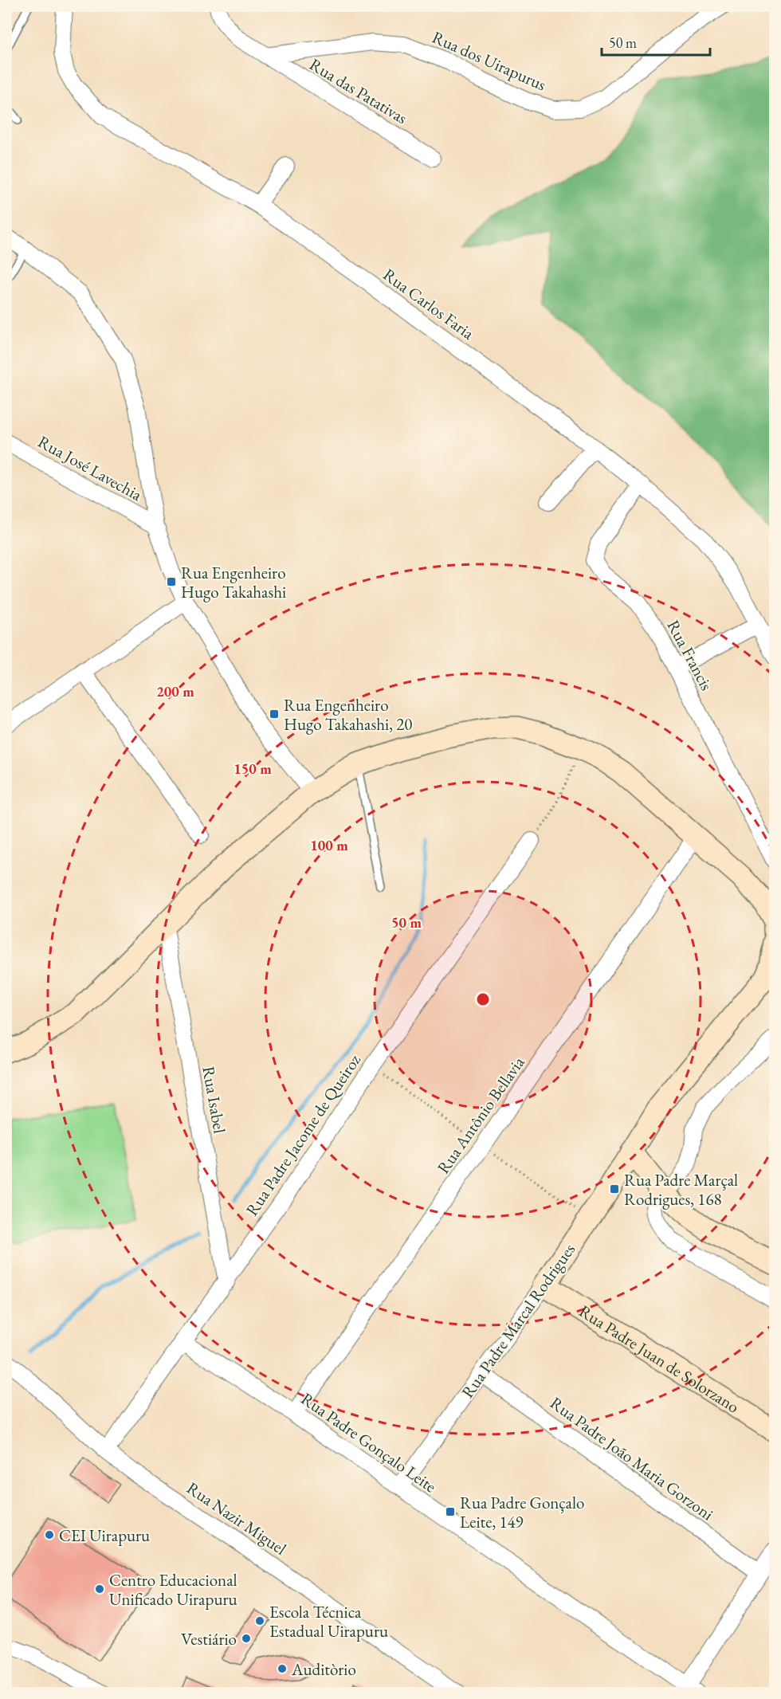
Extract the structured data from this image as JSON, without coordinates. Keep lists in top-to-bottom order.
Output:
{
  "streets": {
    "main road": ["Rua Padre Marcal Rodrigues", "Rua Padre Juan de Solorzano"],
    "street": [
      "Rua dos Uirapurus",
      "Rua das Patativas",
      "Rua Carlos Faria",
      "Rua José Lavechia",
      "Rua Francis",
      "Rua Isabel",
      "Rua Antônio Bellavia",
      "Rua Padre Jacome de Queiroz",
      "Rua Padre Gonçalo Leite",
      "Rua Padre João Maria Gorzoni",
      "Rua Nazir Miguel"
    ]
  },
  "crossings": [
    ["Rua dos Uirapurus", "Rua das Patativas"],
    ["Rua Carlos Faria", "Rua Francis"],
    ["Rua Isabel", "Rua Padre Jacome de Queiroz"],
    ["Rua Antônio Bellavia", "Rua Padre Gonçalo Leite"],
    ["Rua Padre Jacome de Queiroz", "Rua Padre Gonçalo Leite"],
    ["Rua Padre Jacome de Queiroz", "Rua Nazir Miguel"],
    ["Rua Padre Marcal Rodrigues", "Rua Padre Juan de Solorzano"],
    ["Rua Padre Marcal Rodrigues", "Rua Padre Gonçalo Leite"],
    ["Rua Padre Marcal Rodrigues", "Rua Padre João Maria Gorzoni"]
  ],
  "places": {
    "transit": [
      "Rua Engenheiro Hugo Takahashi",
      "Rua Engenheiro Hugo Takahashi, 20",
      "Rua Padre Marçal Rodrigues, 168",
      "Rua Padre Gonçalo Leite, 149"
    ],
    "other": [
      "CEI Uirapuru",
      "Centro Educacional Unificado Uirapuru",
      "Escola Técnica Estadual Uirapuru",
      "Vestiário",
      "Auditòrio"
    ]
  },
  "scale_bar": "50 m",
  "rings": [
    "200 m",
    "150 m",
    "100 m",
    "50 m"
  ]
}
